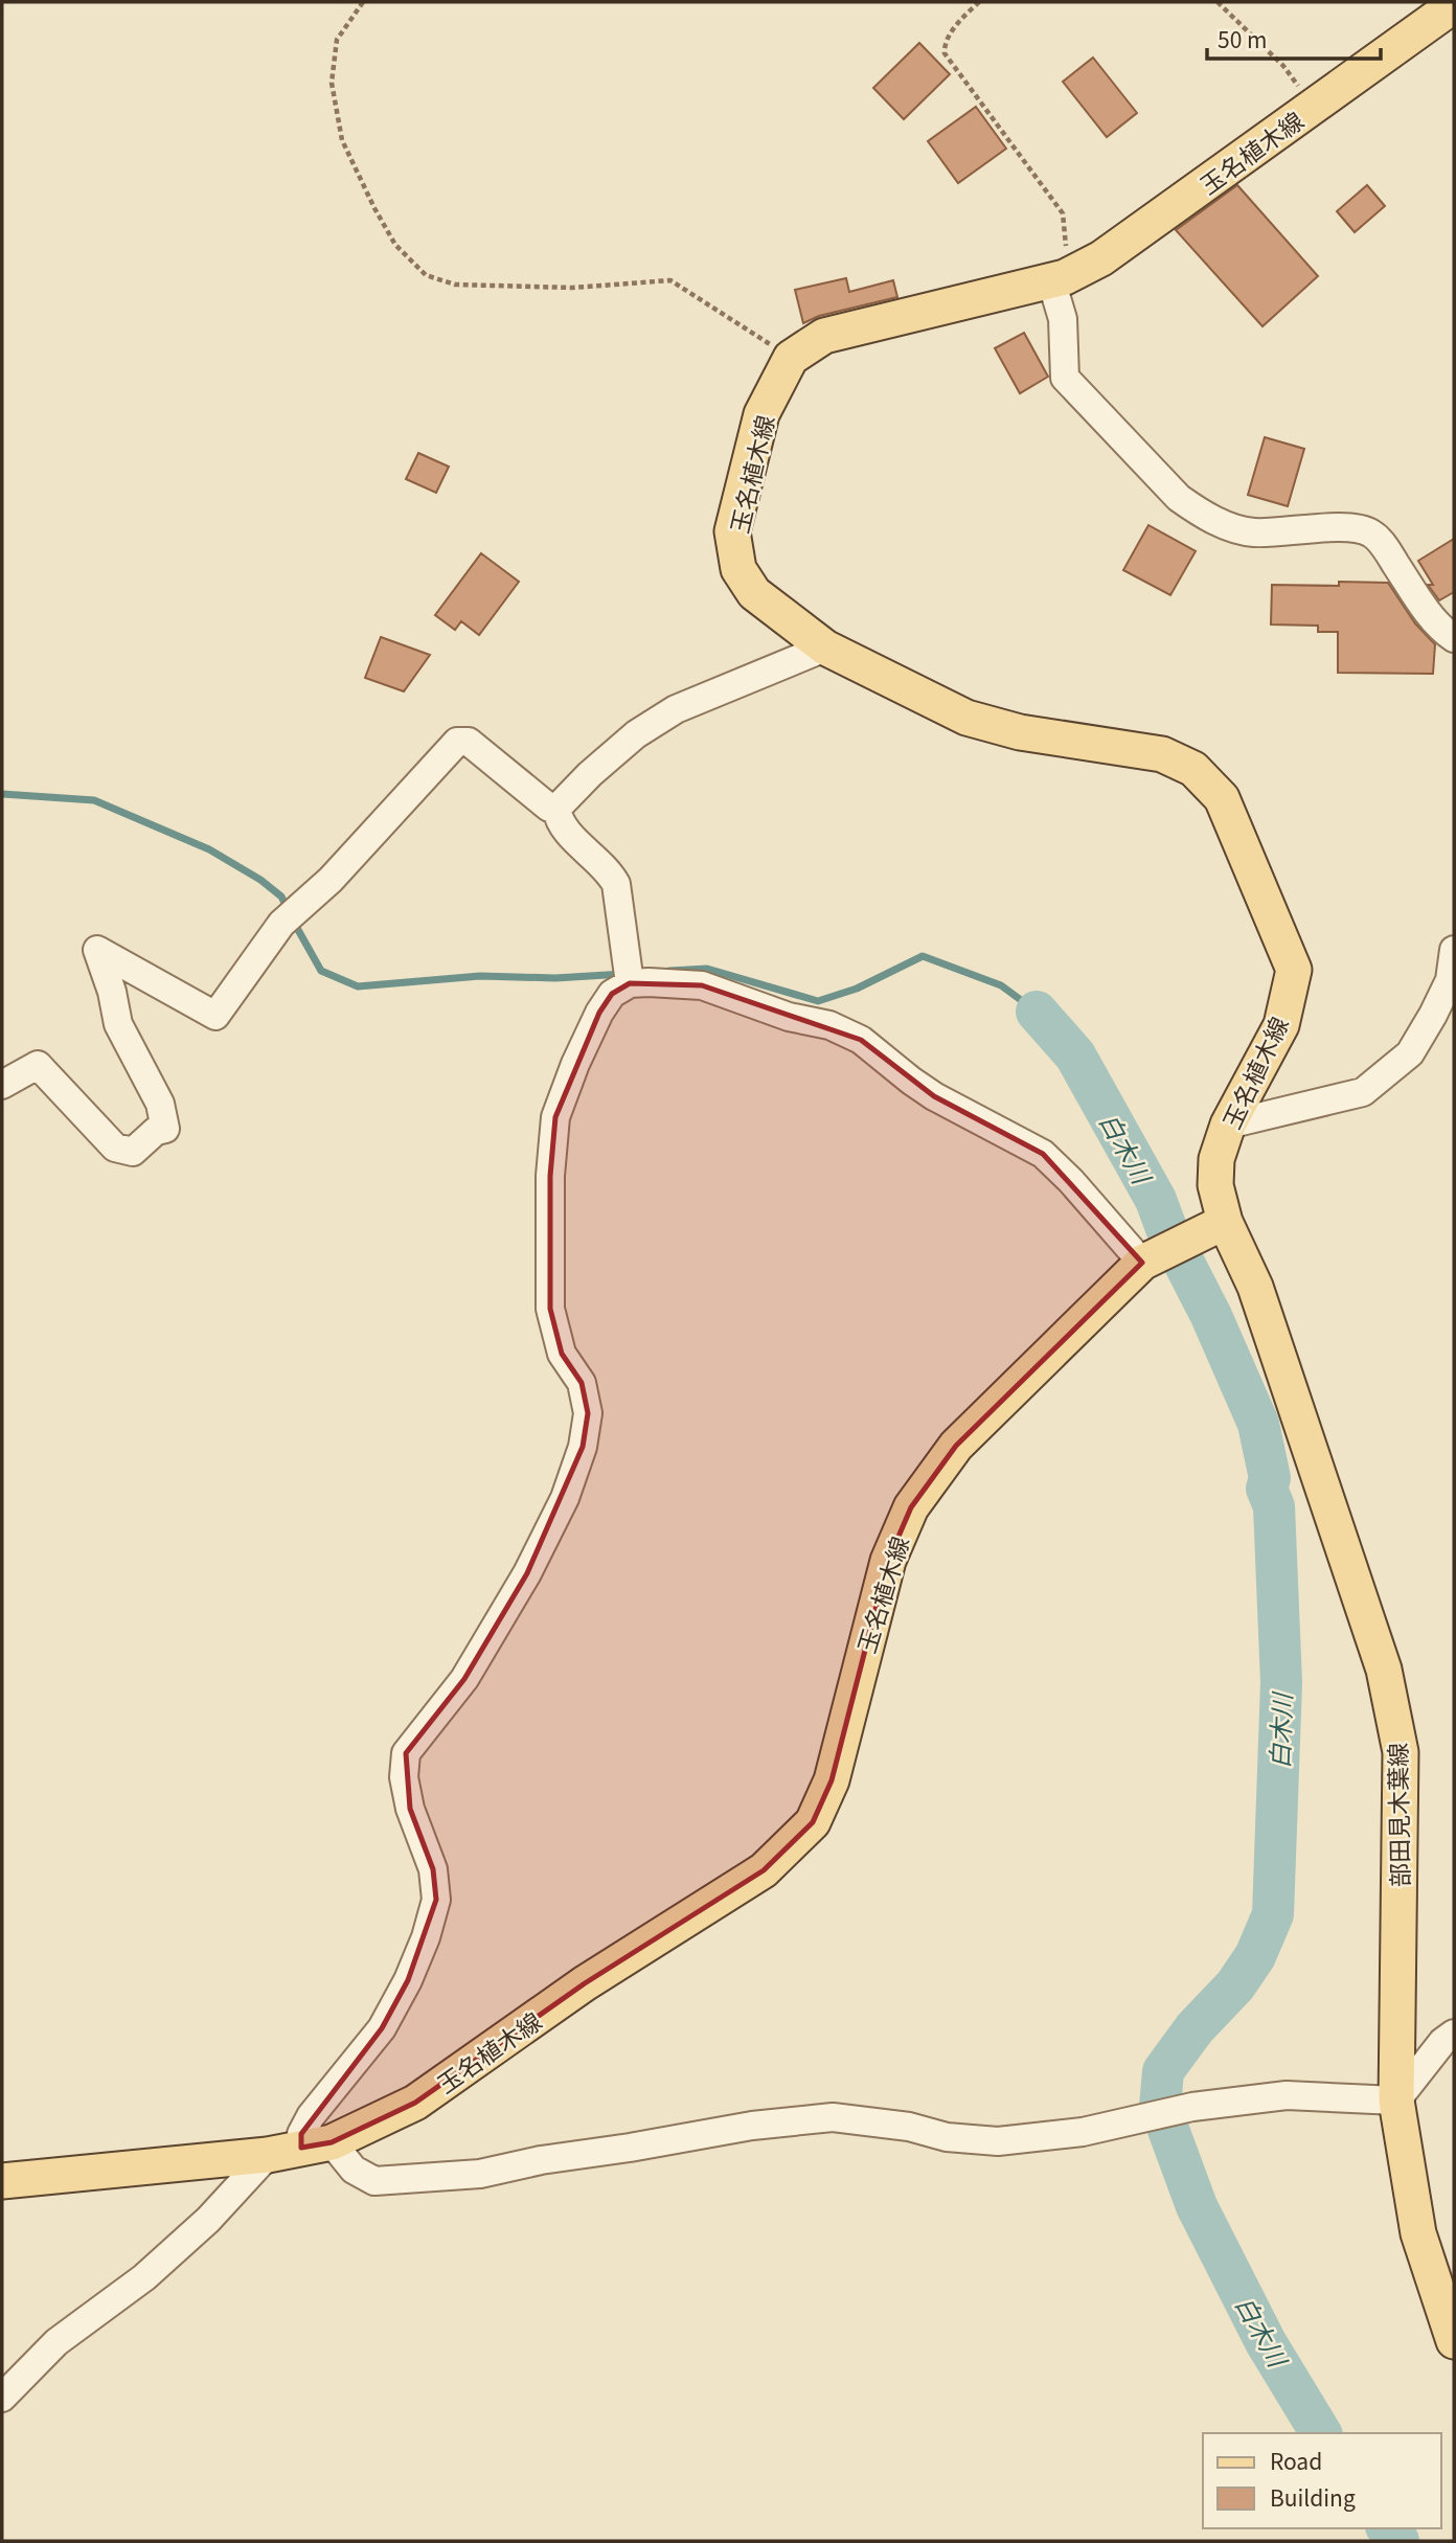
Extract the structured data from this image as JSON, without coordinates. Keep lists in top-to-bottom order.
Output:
{
  "streets": {
    "main road": ["玉名植木線", "部田見木葉線"]
  },
  "crossings": [
    ["玉名植木線", "部田見木葉線"]
  ],
  "water": ["白木川"],
  "legend": ["Road", "Building"],
  "scale_bar": "50 m"
}
